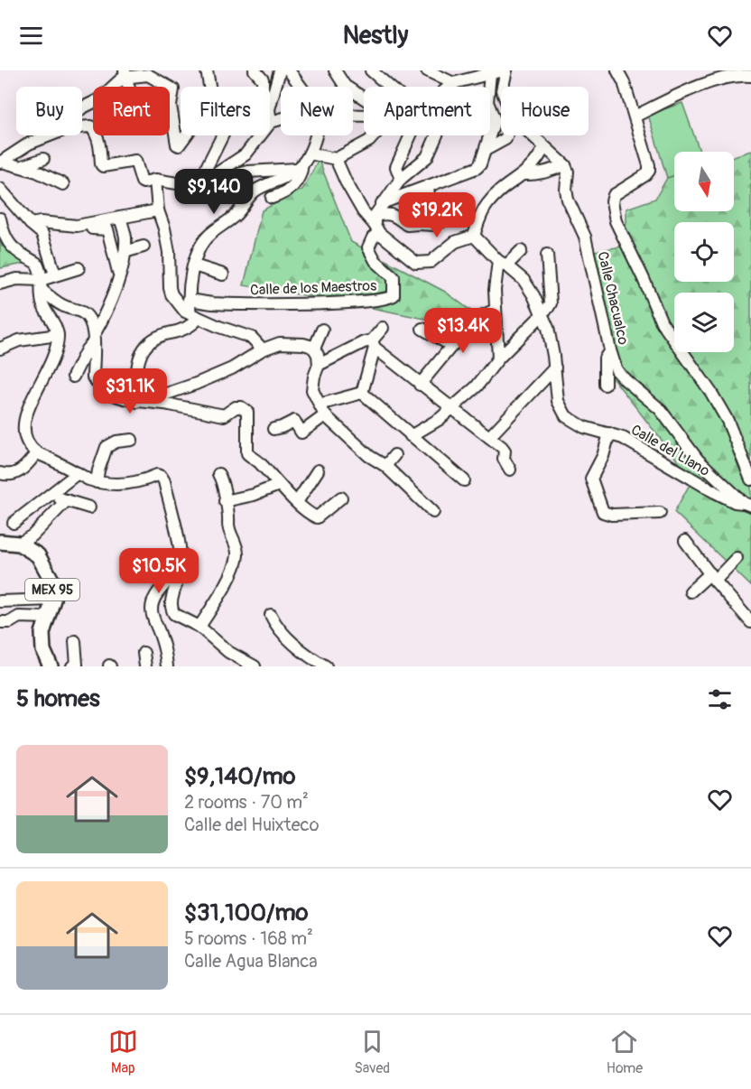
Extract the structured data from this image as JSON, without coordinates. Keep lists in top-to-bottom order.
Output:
{
  "streets": {
    "main road": ["MEX 95"],
    "street": ["Calle de los Maestros", "Calle Chacualco", "Calle del Llano"]
  },
  "crossings": [
    ["Calle Chacualco", "Calle del Llano"]
  ],
  "north": "bottom",
  "page": {
    "header": "Nestly",
    "chip": [
      "Buy",
      "Rent",
      "Filters",
      "New",
      "Apartment",
      "House"
    ],
    "price": [
      "$9,140",
      "$19.2K",
      "$13.4K",
      "$31.1K",
      "$10.5K"
    ],
    "heading": "5 homes",
    "list": [
      {
        "name": "$9,140/mo",
        "note": "2 rooms · 70 m² · Calle del Huixteco"
      },
      {
        "name": "$31,100/mo",
        "note": "5 rooms · 168 m² · Calle Agua Blanca"
      }
    ],
    "tabs": ["Map", "Saved", "Home"]
  }
}
